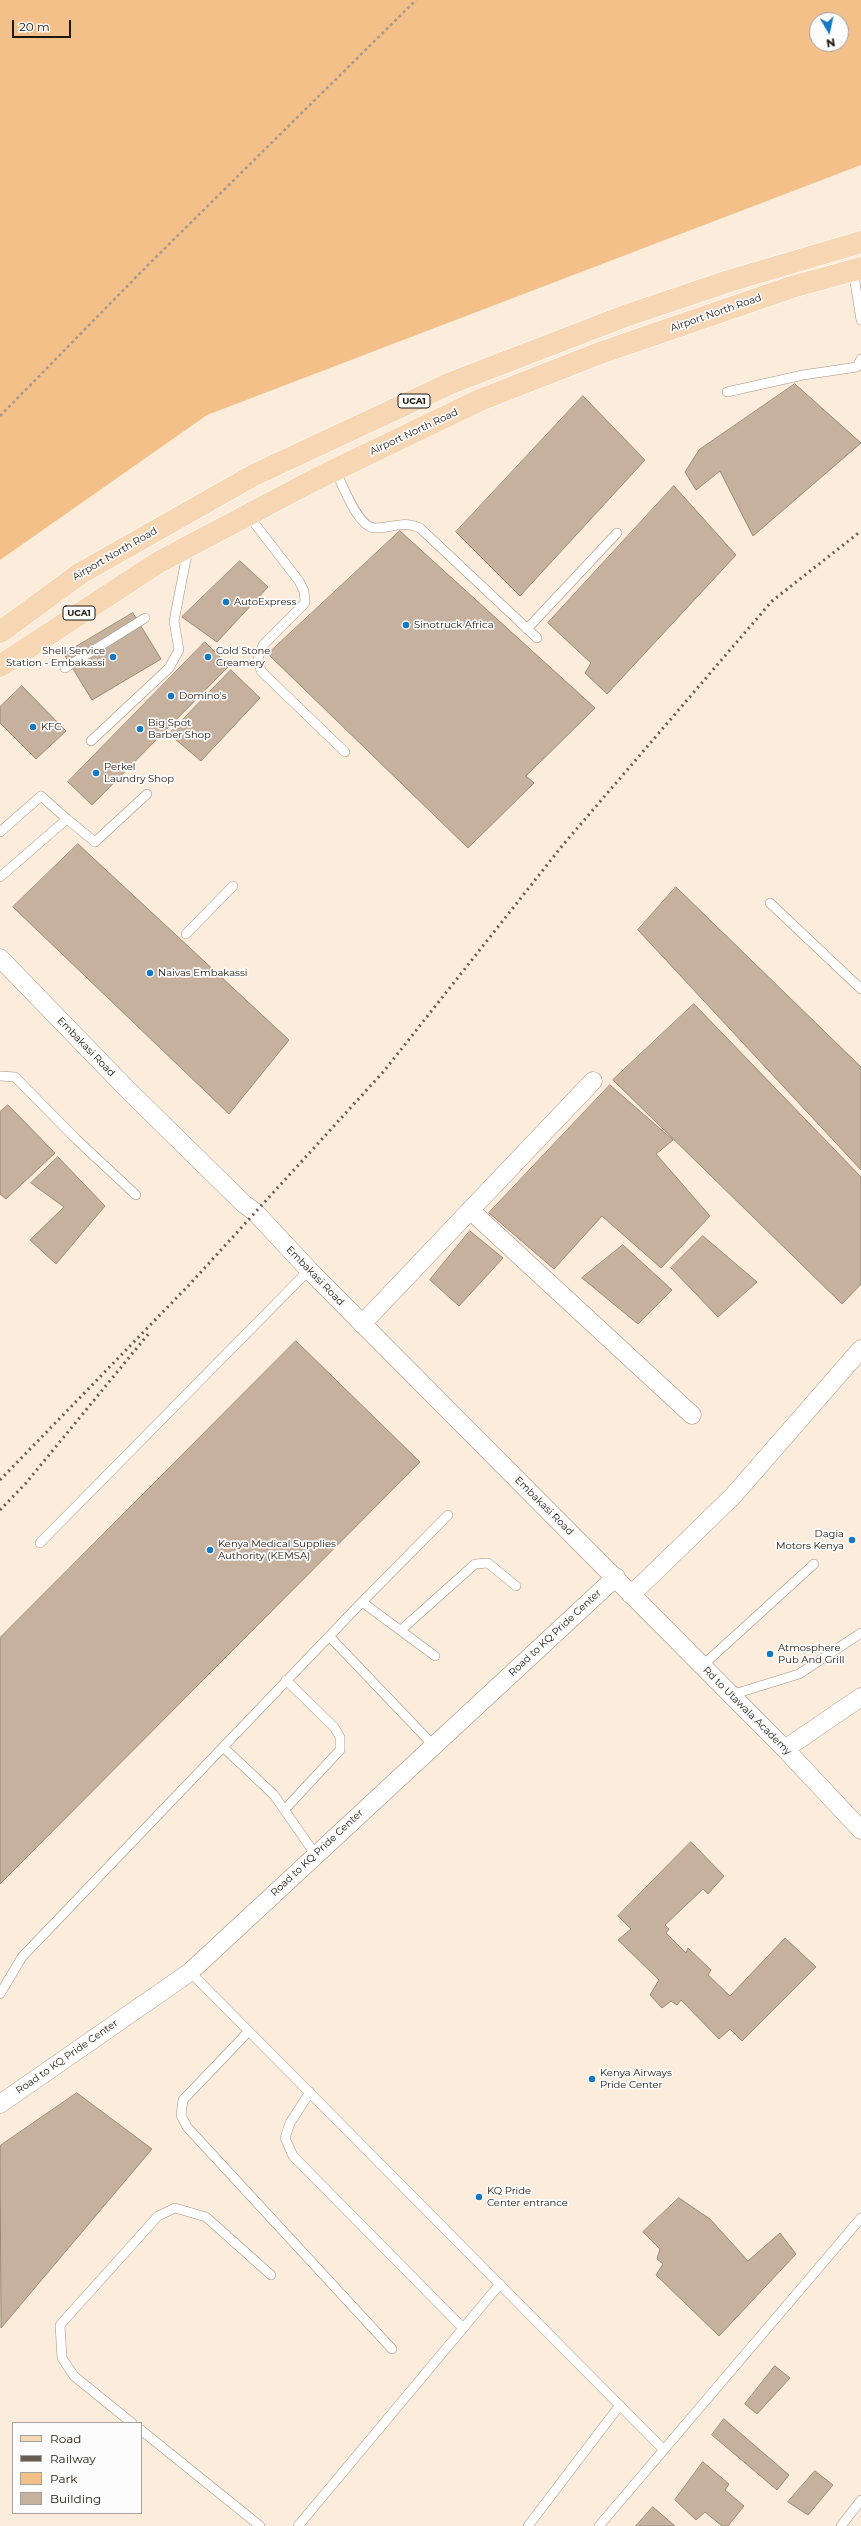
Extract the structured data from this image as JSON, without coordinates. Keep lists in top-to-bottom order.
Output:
{
  "streets": {
    "main road": ["Airport North Road", "UCA1"],
    "street": ["Embakasi Road", "Road to KQ Pride Center", "Rd to Utawala Academy"]
  },
  "crossings": [
    ["Embakasi Road", "Road to KQ Pride Center"],
    ["Embakasi Road", "Rd to Utawala Academy"]
  ],
  "places": [
    "AutoExpress",
    "Sinotruck Africa",
    "Shell Service Station - Embakassi",
    "Cold Stone Creamery",
    "Domino's",
    "KFC",
    "Big Spot Barber Shop",
    "Perkel Laundry Shop",
    "Naivas Embakassi",
    "Dagia Motors Kenya",
    "Kenya Medical Supplies Authority (KEMSA)",
    "Atmosphere Pub And Grill",
    "Kenya Airways Pride Center",
    "KQ Pride Center entrance"
  ],
  "legend": [
    "Road",
    "Railway",
    "Park",
    "Building"
  ],
  "scale_bar": "20 m",
  "north": "bottom"
}
